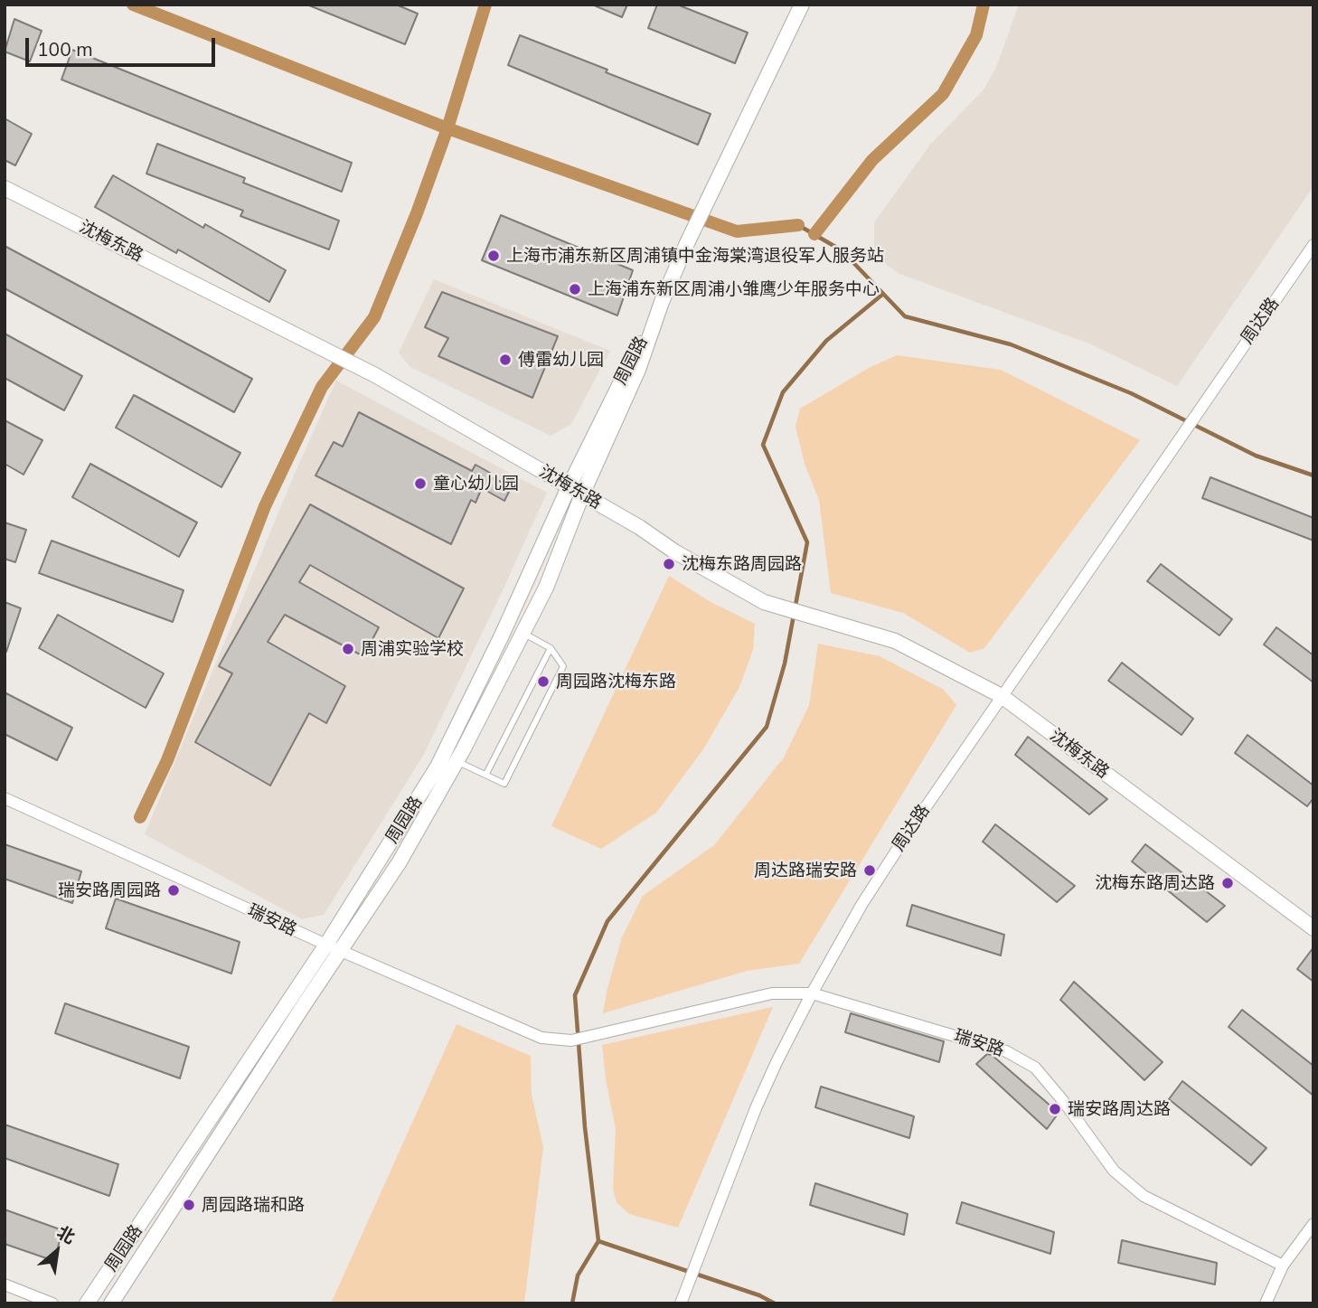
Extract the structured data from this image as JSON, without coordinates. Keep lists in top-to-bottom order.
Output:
{
  "streets": {
    "street": [
      "沈梅东路",
      "周达路",
      "周园路",
      "瑞安路"
    ]
  },
  "crossings": [
    ["沈梅东路", "周达路"],
    ["沈梅东路", "周园路"],
    ["周达路", "瑞安路"],
    ["周园路", "瑞安路"]
  ],
  "places": [
    "上海市浦东新区周浦镇中金海棠湾退役军人服务站",
    "上海浦东新区周浦小雏鹰少年服务中心",
    "傅雷幼儿园",
    "童心幼儿园",
    "沈梅东路周园路",
    "周浦实验学校",
    "周园路沈梅东路",
    "周达路瑞安路",
    "沈梅东路周达路",
    "瑞安路周园路",
    "瑞安路周达路",
    "周园路瑞和路"
  ],
  "scale_bar": "100 m",
  "north": "top right"
}
